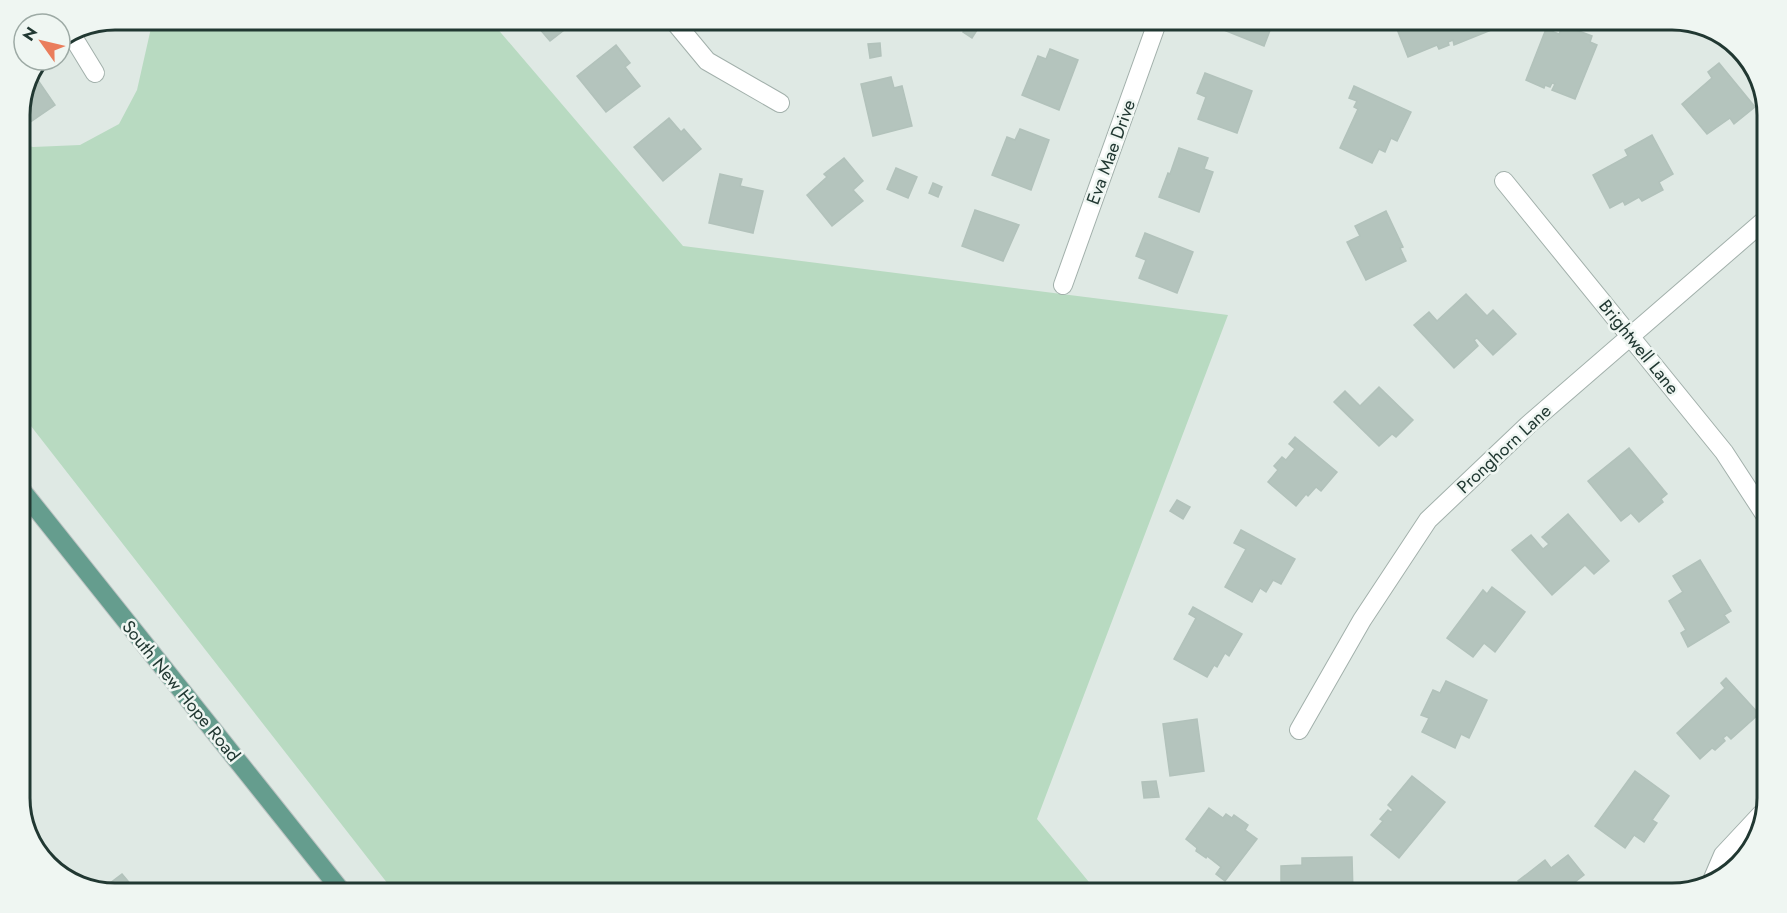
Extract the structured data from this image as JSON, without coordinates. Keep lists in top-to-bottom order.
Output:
{
  "streets": {
    "main road": ["South New Hope Road"],
    "street": ["Eva Mae Drive", "Brightwell Lane", "Pronghorn Lane"]
  },
  "crossings": [
    ["Brightwell Lane", "Pronghorn Lane"]
  ],
  "north": "top left"
}
